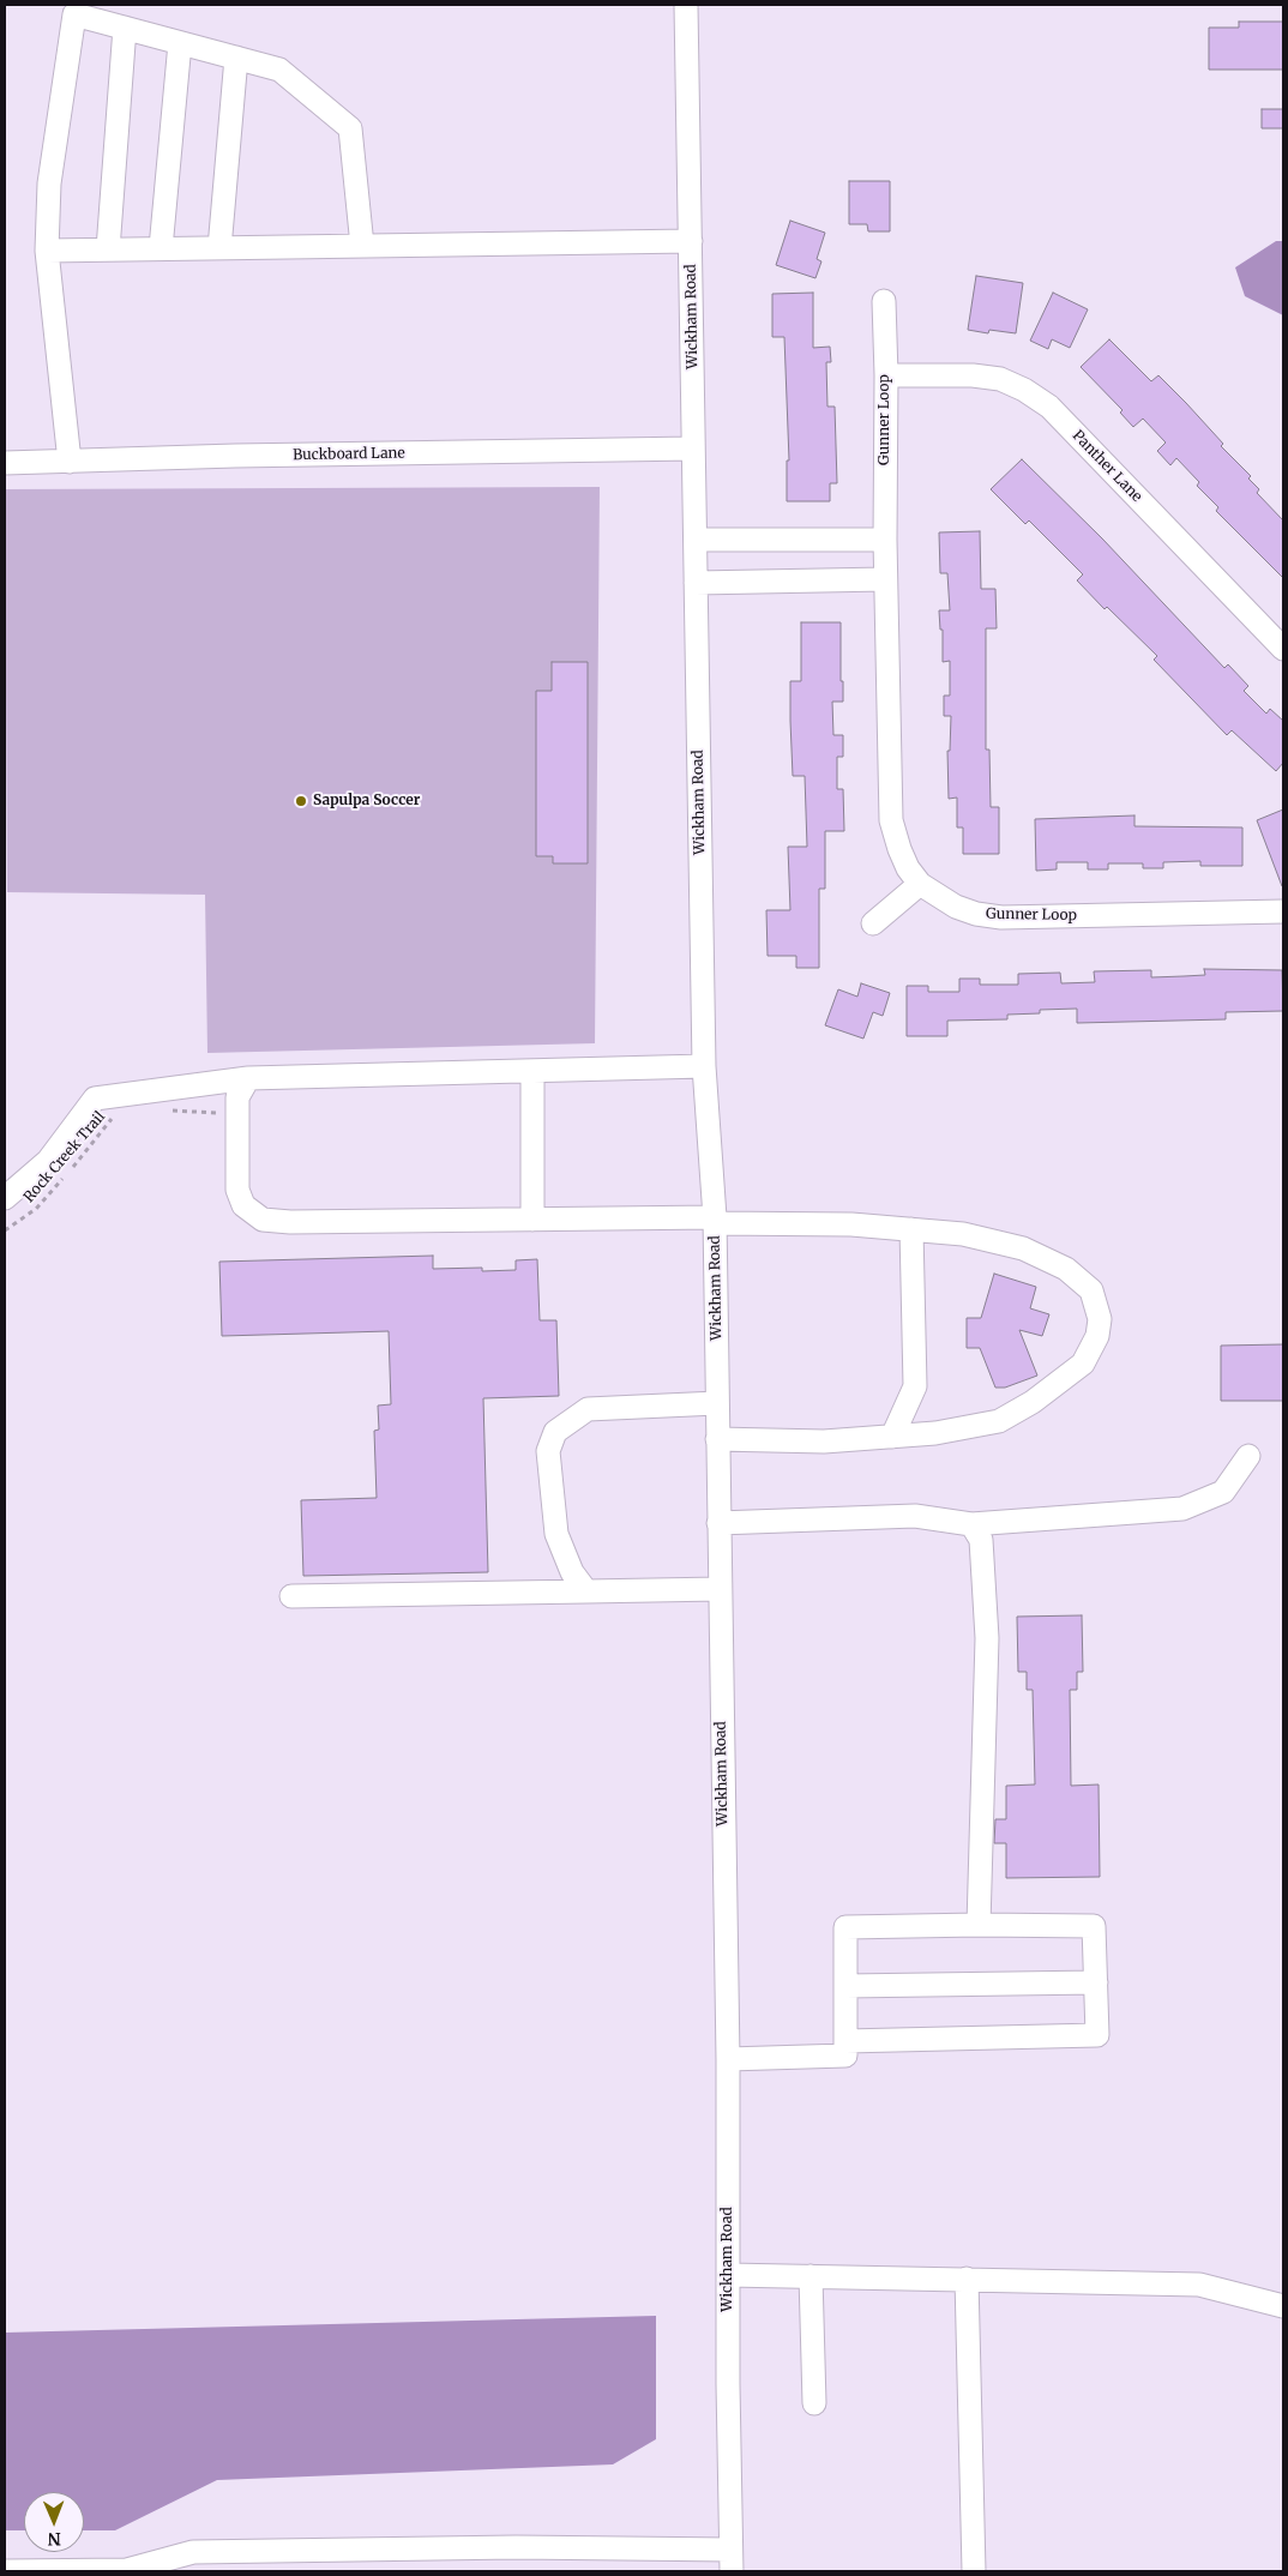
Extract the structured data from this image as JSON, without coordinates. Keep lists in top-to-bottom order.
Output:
{
  "streets": {
    "street": [
      "Wickham Road",
      "Gunner Loop",
      "Buckboard Lane",
      "Panther Lane"
    ],
    "path": ["Rock Creek Trail"]
  },
  "crossings": [
    ["Wickham Road", "Buckboard Lane"],
    ["Gunner Loop", "Panther Lane"]
  ],
  "places": ["Sapulpa Soccer"],
  "north": "bottom"
}
